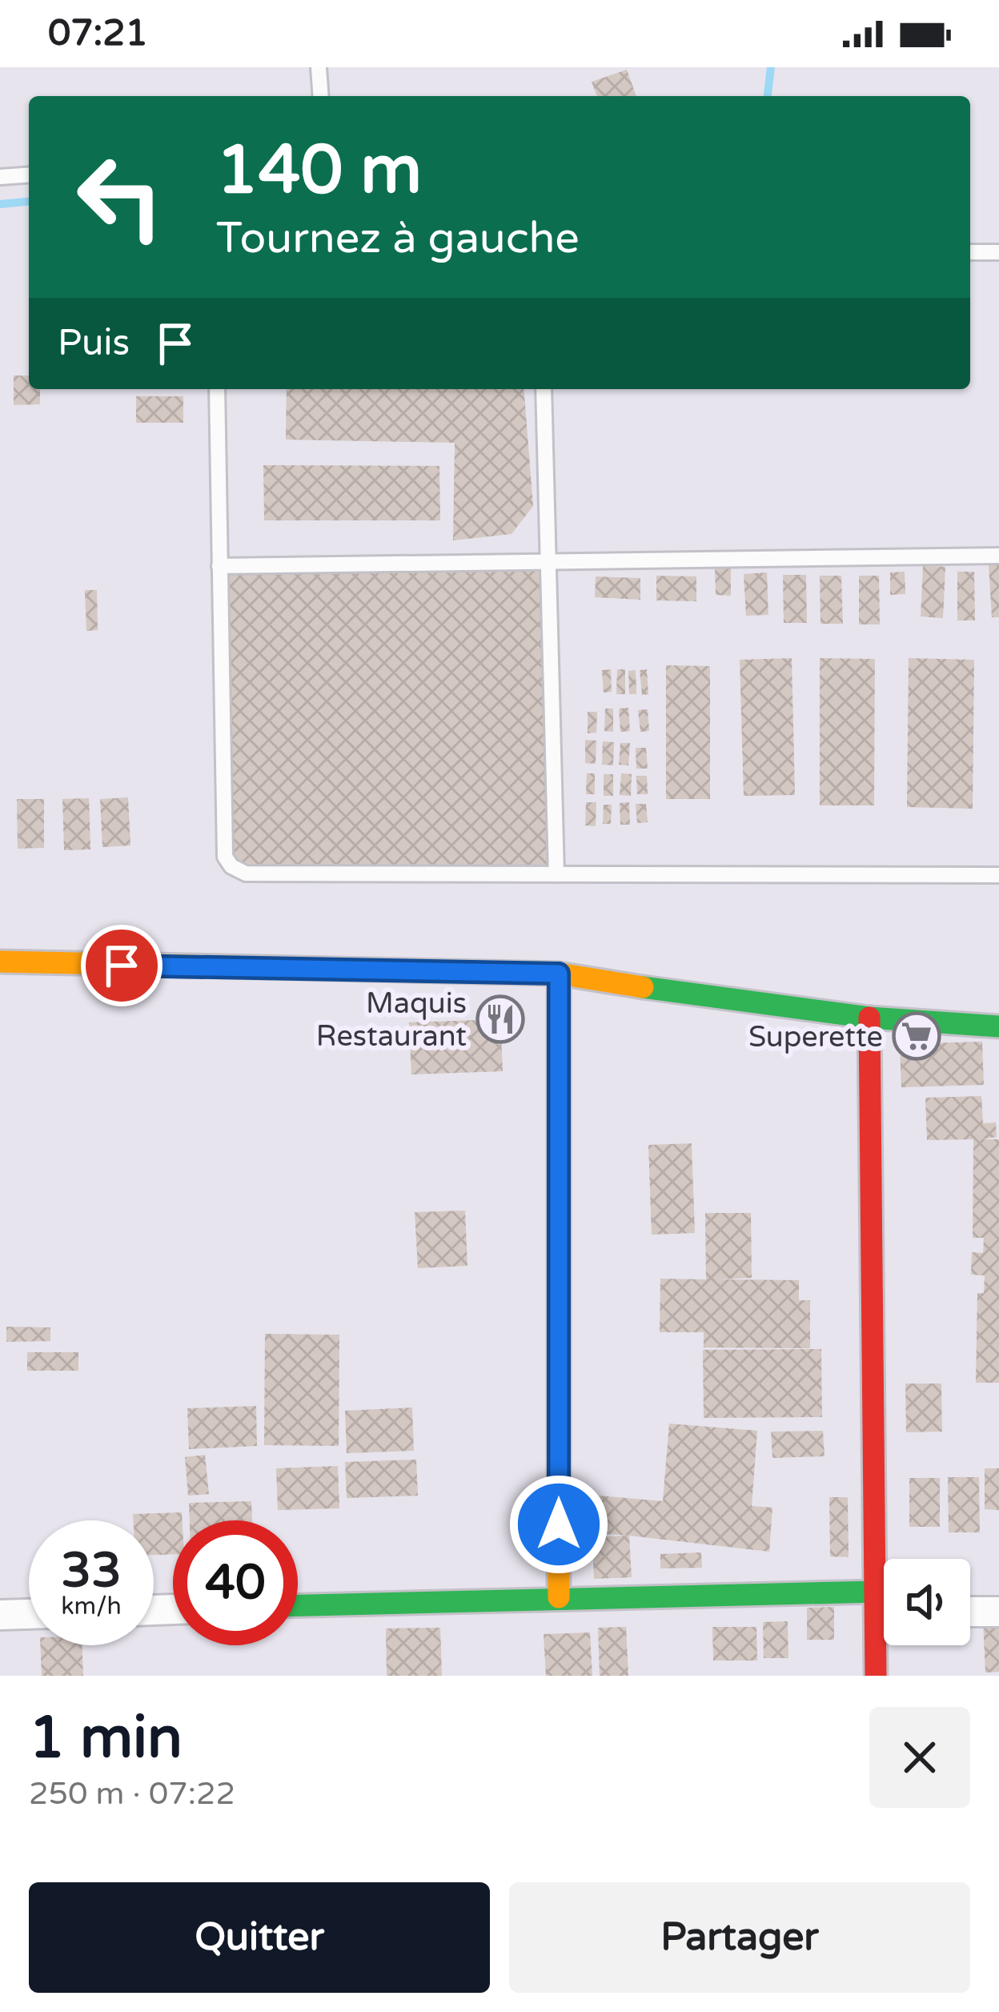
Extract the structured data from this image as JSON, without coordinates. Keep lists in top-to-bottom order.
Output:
{
  "places": {
    "restaurant": ["Maquis Restaurant"],
    "supermarket": ["Superette"]
  },
  "page": {
    "status": "07:21",
    "turn": ["140 m", "Tournez à gauche"],
    "then": "Puis",
    "speed": "33 km/h",
    "limit": "40",
    "heading": ["1 min", "250 m · 07:22"],
    "buttons": ["Quitter", "Partager"]
  }
}
